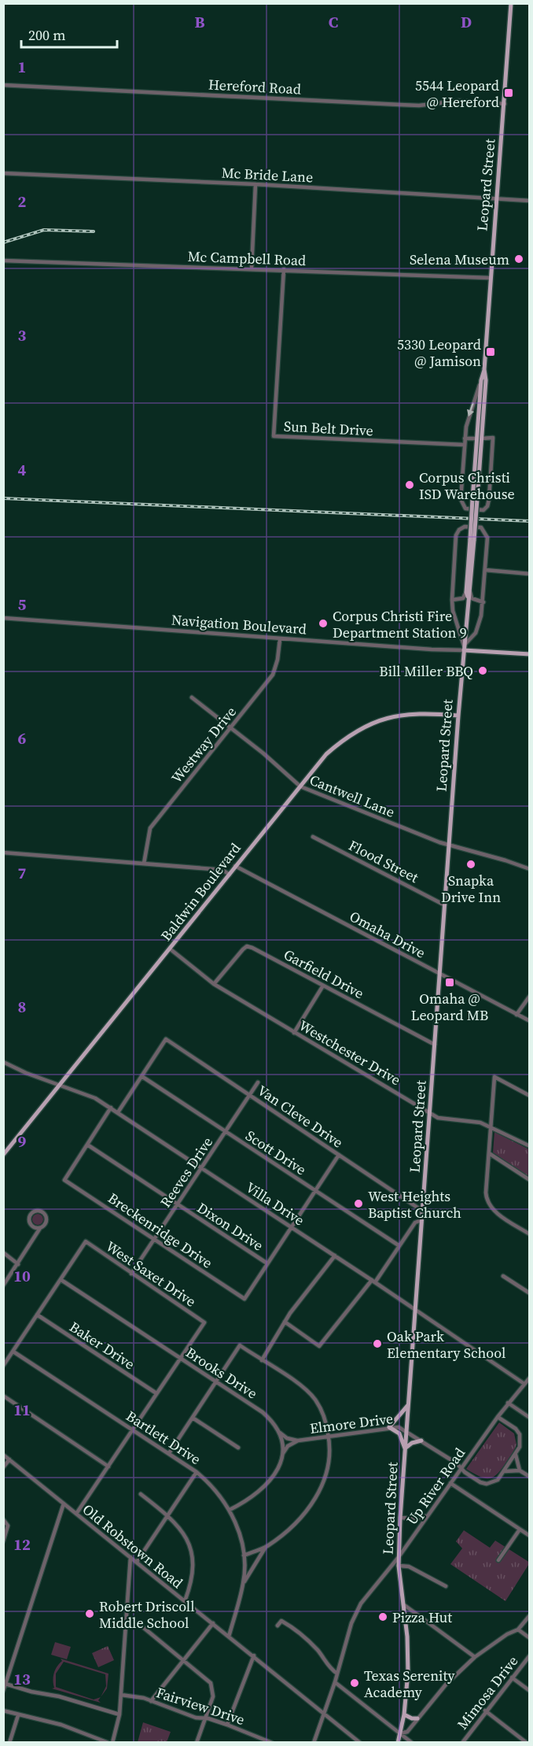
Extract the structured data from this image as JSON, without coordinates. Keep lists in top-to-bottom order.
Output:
{
  "streets": {
    "main road": ["Leopard Street", "Navigation Boulevard", "Baldwin Boulevard"],
    "street": [
      "Hereford Road",
      "Mc Bride Lane",
      "Mc Campbell Road",
      "Sun Belt Drive",
      "Westway Drive",
      "Cantwell Lane",
      "Flood Street",
      "Omaha Drive",
      "Garfield Drive",
      "Westchester Drive",
      "Van Cleve Drive",
      "Scott Drive",
      "Reeves Drive",
      "Villa Drive",
      "Dixon Drive",
      "Breckenridge Drive",
      "West Saxet Drive",
      "Baker Drive",
      "Brooks Drive",
      "Elmore Drive",
      "Bartlett Drive",
      "Up River Road",
      "Old Robstown Road",
      "Mimosa Drive",
      "Fairview Drive"
    ]
  },
  "crossings": [
    ["Hereford Road", "Leopard Street"],
    ["Mc Bride Lane", "Leopard Street"],
    ["Leopard Street", "Mc Campbell Road"],
    ["Leopard Street", "Navigation Boulevard"],
    ["Leopard Street", "Cantwell Lane"],
    ["Leopard Street", "Flood Street"],
    ["Leopard Street", "Baldwin Boulevard"],
    ["Leopard Street", "Omaha Drive"],
    ["Leopard Street", "Garfield Drive"],
    ["Leopard Street", "Westchester Drive"],
    ["Leopard Street", "Van Cleve Drive"],
    ["Leopard Street", "Villa Drive"],
    ["Leopard Street", "Elmore Drive"],
    ["Leopard Street", "Up River Road"],
    ["Mc Campbell Road", "Sun Belt Drive"],
    ["Navigation Boulevard", "Westway Drive"],
    ["Westway Drive", "Cantwell Lane"],
    ["Cantwell Lane", "Baldwin Boulevard"],
    ["Baldwin Boulevard", "Omaha Drive"],
    ["Baldwin Boulevard", "Westchester Drive"],
    ["Baldwin Boulevard", "Villa Drive"],
    ["Garfield Drive", "Westchester Drive"],
    ["Van Cleve Drive", "Scott Drive"],
    ["Van Cleve Drive", "Reeves Drive"],
    ["Scott Drive", "Reeves Drive"],
    ["Reeves Drive", "Villa Drive"],
    ["Reeves Drive", "Dixon Drive"],
    ["Reeves Drive", "Breckenridge Drive"],
    ["Reeves Drive", "West Saxet Drive"],
    ["Villa Drive", "Up River Road"],
    ["Dixon Drive", "Breckenridge Drive"],
    ["West Saxet Drive", "Brooks Drive"],
    ["Brooks Drive", "Elmore Drive"],
    ["Elmore Drive", "Up River Road"],
    ["Bartlett Drive", "Old Robstown Road"],
    ["Up River Road", "Old Robstown Road"]
  ],
  "places": {
    "transit": ["5544 Leopard @ Hereford", "5330 Leopard @ Jamison", "Omaha @ Leopard MB"],
    "other": [
      "Selena Museum",
      "Corpus Christi ISD Warehouse",
      "Corpus Christi Fire Department Station 9",
      "Bill Miller BBQ",
      "Snapka Drive Inn",
      "West Heights Baptist Church",
      "Oak Park Elementary School",
      "Robert Driscoll Middle School",
      "Pizza Hut",
      "Texas Serenity Academy"
    ]
  },
  "scale_bar": "200 m",
  "grid": {
    "columns": ["B", "C", "D"],
    "rows": [
      "1",
      "2",
      "3",
      "4",
      "5",
      "6",
      "7",
      "8",
      "9",
      "10",
      "11",
      "12",
      "13"
    ]
  }
}
